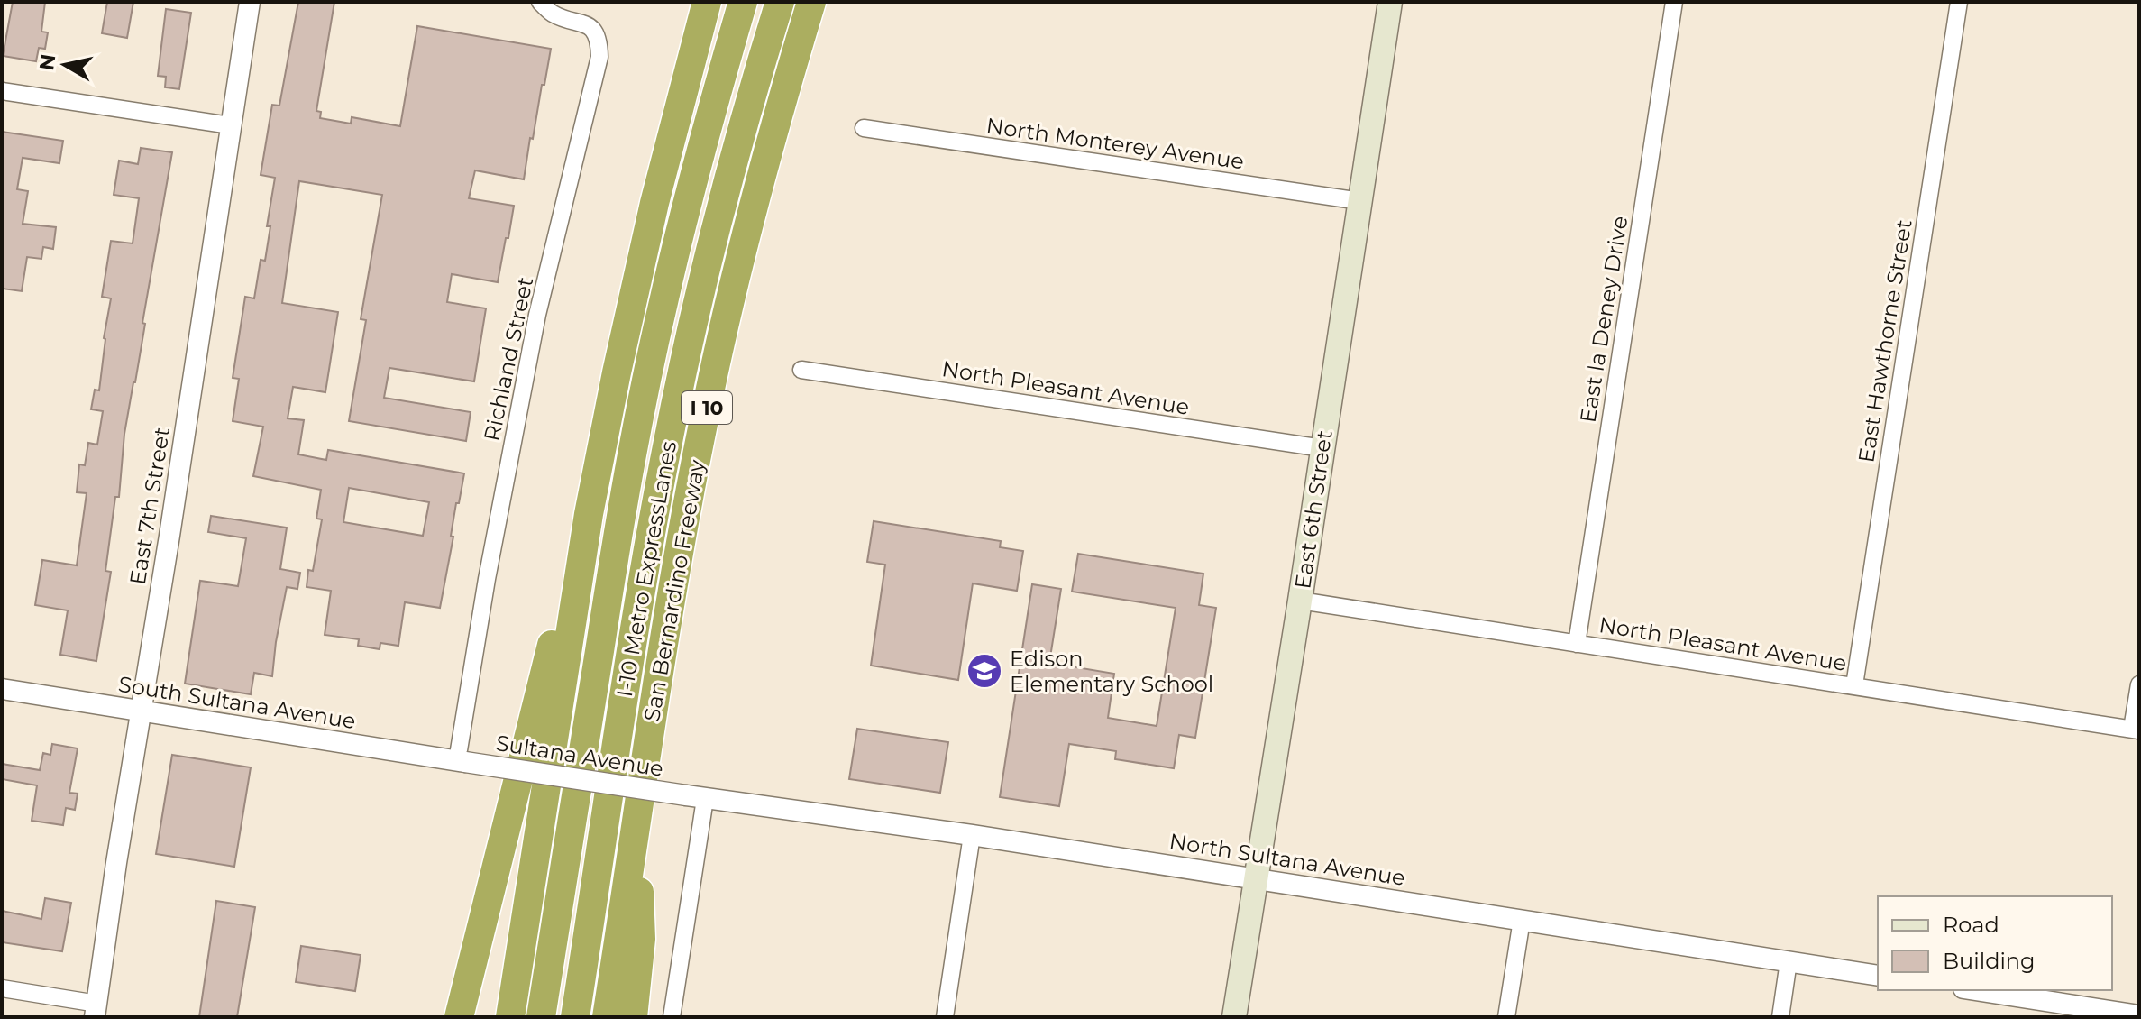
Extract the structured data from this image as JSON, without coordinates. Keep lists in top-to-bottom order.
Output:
{
  "streets": {
    "highway": ["I 10", "I-10 Metro ExpressLanes", "San Bernardino Freeway"],
    "main road": ["East 6th Street"],
    "street": [
      "North Monterey Avenue",
      "East la Deney Drive",
      "East Hawthorne Street",
      "Richland Street",
      "North Pleasant Avenue",
      "East 7th Street",
      "South Sultana Avenue",
      "Sultana Avenue",
      "North Sultana Avenue"
    ]
  },
  "crossings": [
    ["North Monterey Avenue", "East 6th Street"],
    ["East la Deney Drive", "North Pleasant Avenue"],
    ["East Hawthorne Street", "North Pleasant Avenue"],
    ["Richland Street", "South Sultana Avenue"],
    ["Richland Street", "Sultana Avenue"],
    ["North Pleasant Avenue", "East 6th Street"],
    ["East 7th Street", "South Sultana Avenue"],
    ["East 6th Street", "North Sultana Avenue"],
    ["South Sultana Avenue", "Sultana Avenue"],
    ["Sultana Avenue", "North Sultana Avenue"]
  ],
  "places": {
    "school or university": ["Edison Elementary School"]
  },
  "legend": ["Road", "Building"],
  "north": "left"
}
